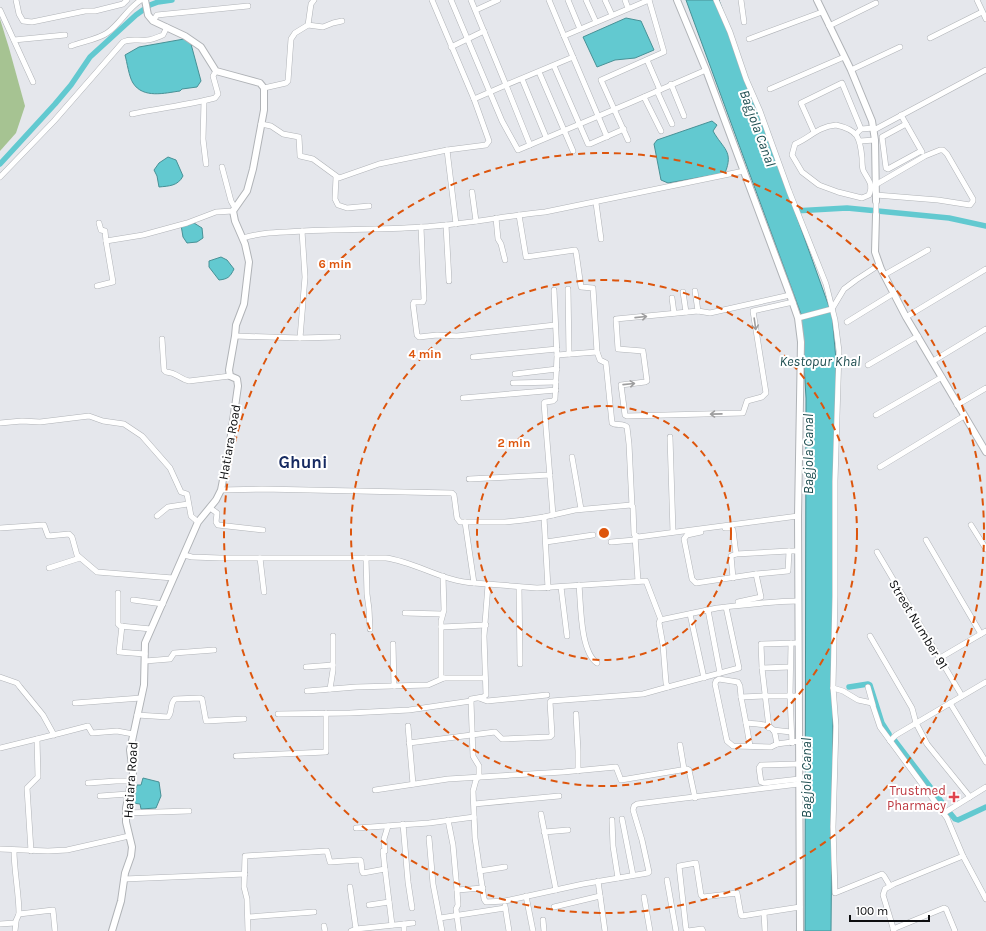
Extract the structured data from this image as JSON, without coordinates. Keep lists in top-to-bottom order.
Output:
{
  "streets": {
    "street": ["Hatiara Road", "Street Number 91"]
  },
  "districts": ["Ghuni"],
  "water": ["Bagjola Canal", "Kestopur Khal"],
  "places": {
    "health": ["Trustmed Pharmacy"]
  },
  "scale_bar": "100 m",
  "rings": ["6 min", "4 min", "2 min"]
}
